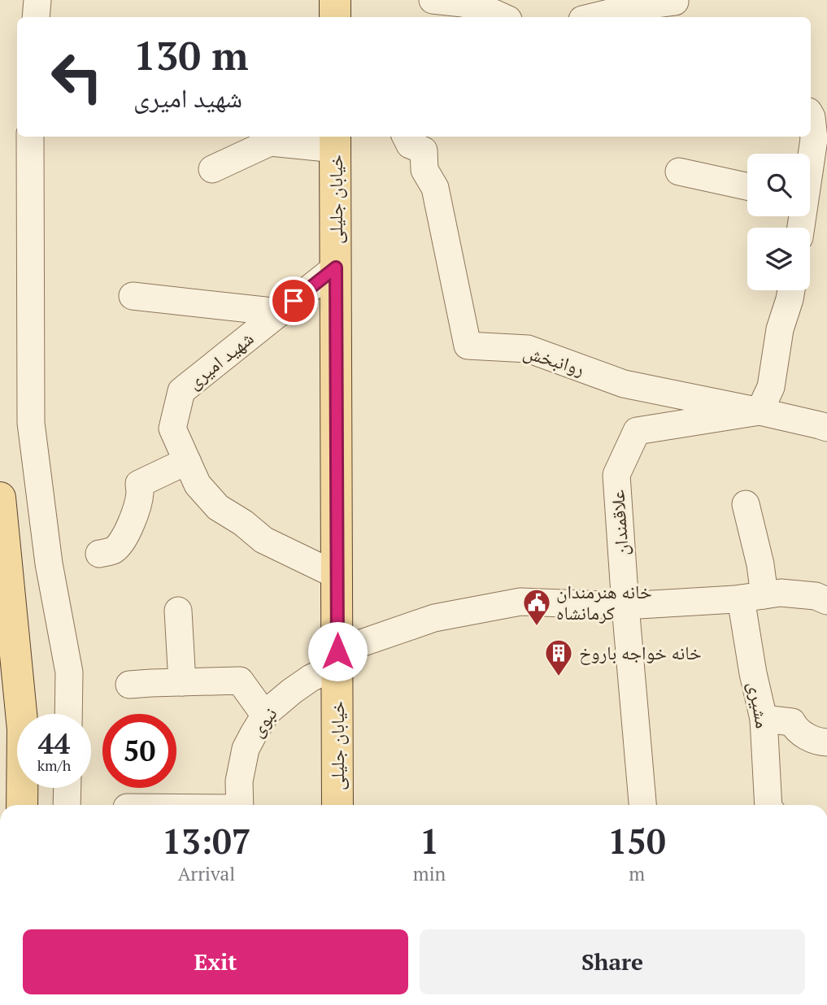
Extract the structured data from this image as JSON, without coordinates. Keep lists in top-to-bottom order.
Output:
{
  "streets": {
    "main road": ["خیابان جلیلی"],
    "street": [
      "شهید امیری",
      "روانبخش",
      "علاقمندان",
      "مشیری",
      "نبوی"
    ]
  },
  "crossings": [
    ["خیابان جلیلی", "شهید امیری"],
    ["خیابان جلیلی", "نبوی"],
    ["روانبخش", "علاقمندان"],
    ["علاقمندان", "نبوی"],
    ["مشیری", "نبوی"]
  ],
  "places": {
    "public building": ["خانه هنرمندان کرمانشاه"],
    "building": ["خانه خواجه باروخ"]
  },
  "page": {
    "turn": ["130 m", "شهید امیری"],
    "speed": "44 km/h",
    "limit": "50",
    "eta": [
      "13:07",
      "Arrival",
      "1",
      "min",
      "150",
      "m"
    ],
    "buttons": ["Exit", "Share"]
  }
}
